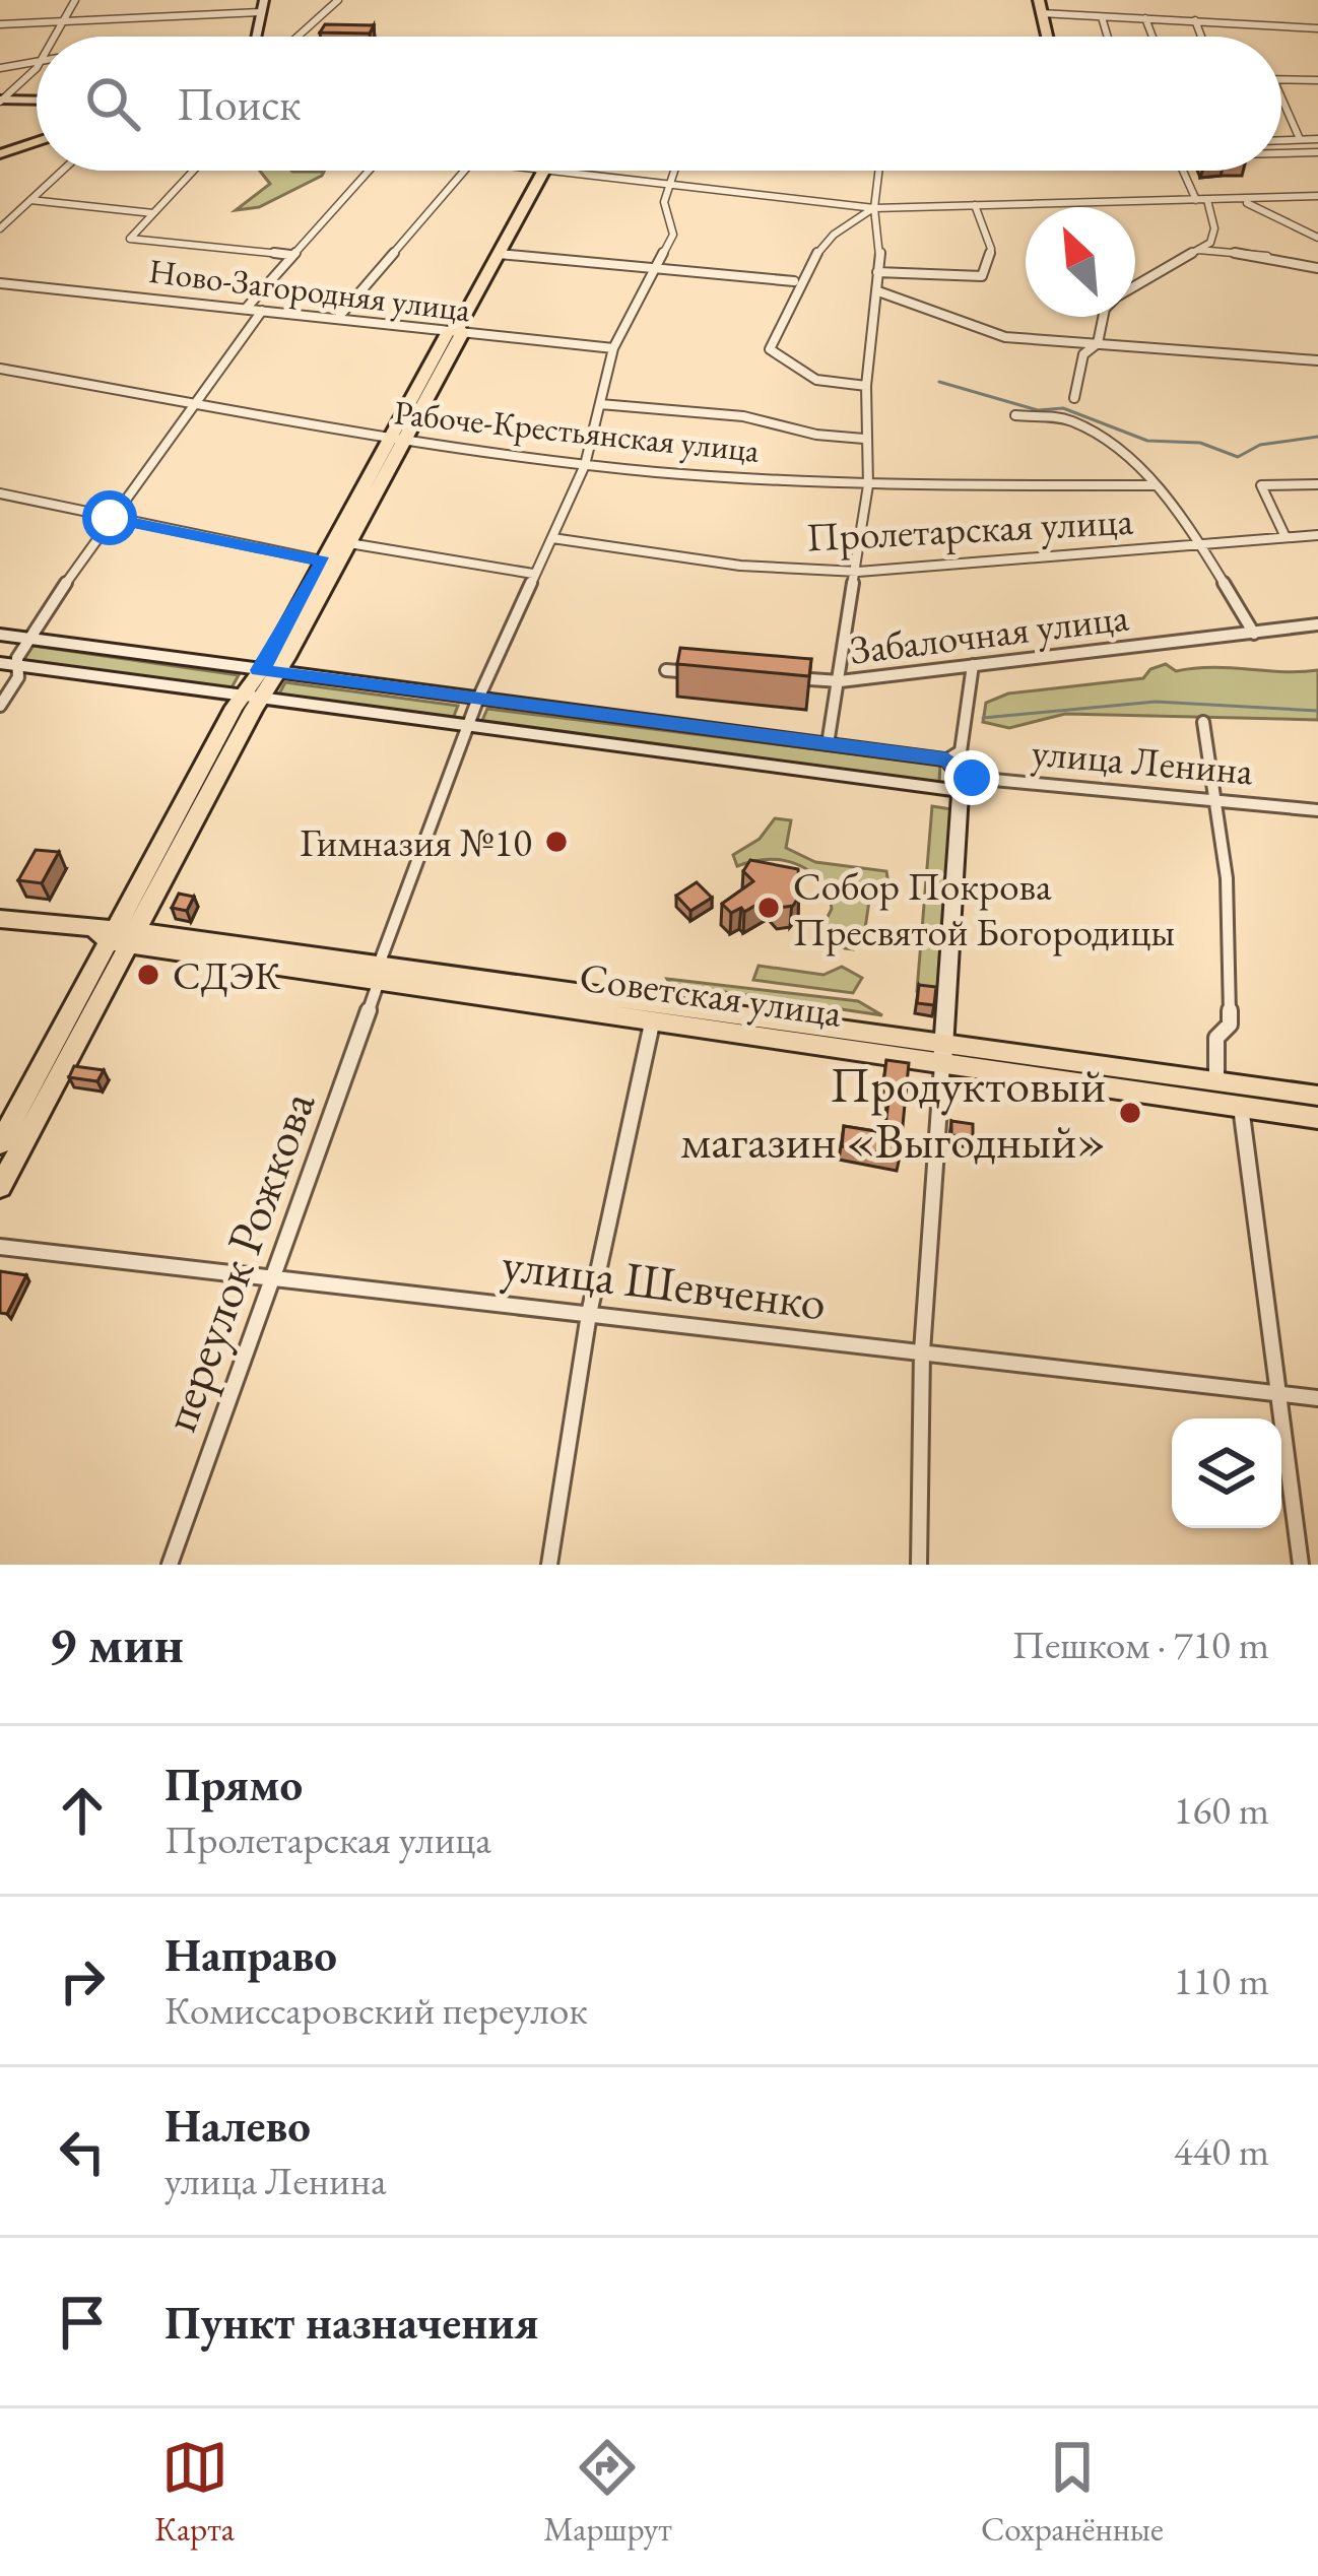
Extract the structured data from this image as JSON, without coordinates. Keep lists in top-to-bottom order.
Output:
{
  "streets": {
    "main road": ["улица Ленина", "Советская улица"],
    "street": [
      "Ново-Загородняя улица",
      "Рабоче-Крестьянская улица",
      "Пролетарская улица",
      "Забалочная улица",
      "переулок Рожкова",
      "улица Шевченко"
    ]
  },
  "crossings": [
    ["Ново-Загородняя улица", "переулок Рожкова"],
    ["Рабоче-Крестьянская улица", "переулок Рожкова"],
    ["Пролетарская улица", "переулок Рожкова"],
    ["улица Ленина", "переулок Рожкова"],
    ["Советская улица", "переулок Рожкова"],
    ["переулок Рожкова", "улица Шевченко"]
  ],
  "places": [
    "Гимназия №10",
    "Собор Покрова Пресвятой Богородицы",
    "СДЭК",
    "Продуктовый магазин «Выгодный»"
  ],
  "north": "top left",
  "page": {
    "search": "Поиск",
    "heading": ["9 мин", "Пешком · 710 m"],
    "list": [
      ["Прямо", "Пролетарская улица", "160 m"],
      ["Направо", "Комиссаровский переулок", "110 m"],
      ["Налево", "улица Ленина", "440 m"],
      "Пункт назначения"
    ],
    "nav": ["Карта", "Маршрут", "Сохранённые"]
  }
}
